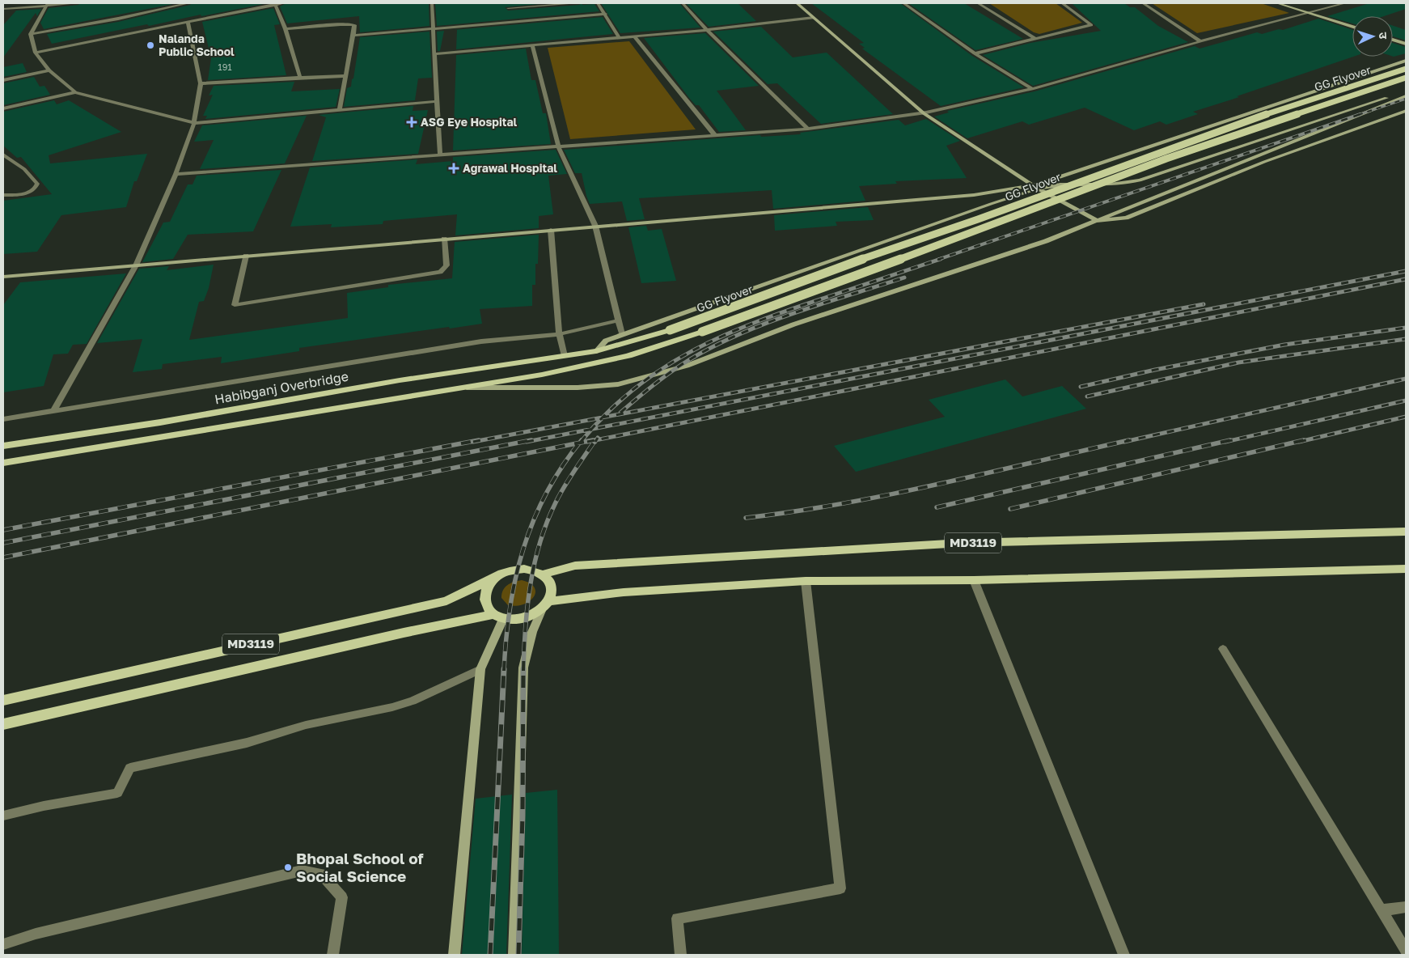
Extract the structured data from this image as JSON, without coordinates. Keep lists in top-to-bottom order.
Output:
{
  "streets": {
    "main road": ["GG Flyover", "Habibganj Overbridge", "MD3119"]
  },
  "crossings": [
    ["GG Flyover", "Habibganj Overbridge"]
  ],
  "places": {
    "other": ["Nalanda Public School", "Bhopal School of Social Science"],
    "health": ["ASG Eye Hospital", "Agrawal Hospital"]
  },
  "house_numbers": ["191"],
  "north": "right"
}
